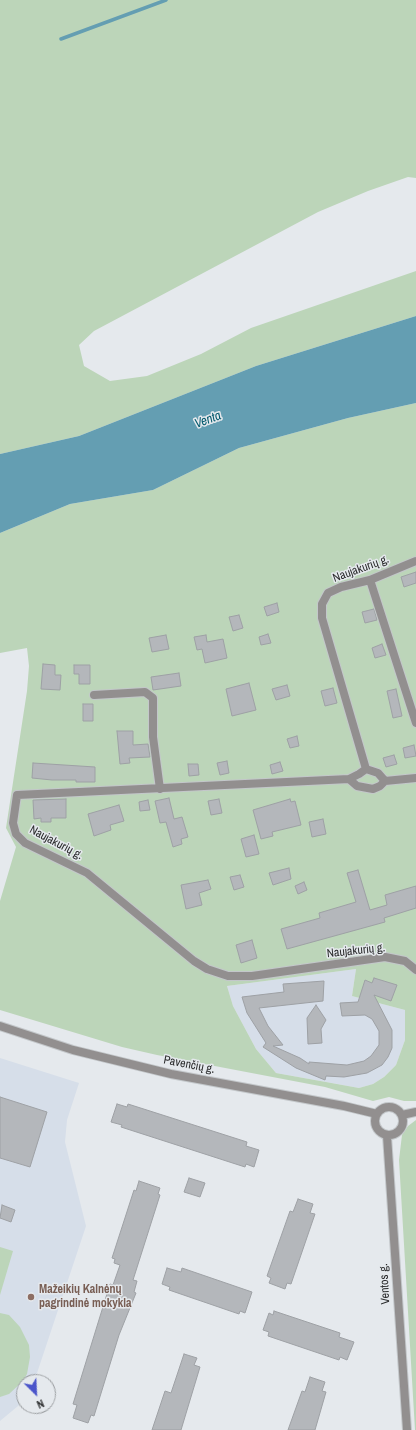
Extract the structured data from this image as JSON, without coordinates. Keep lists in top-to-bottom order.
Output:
{
  "streets": {
    "street": ["Naujakurių g.", "Pavenčių g.", "Ventos g."]
  },
  "crossings": [
    ["Pavenčių g.", "Ventos g."]
  ],
  "water": ["Venta"],
  "places": ["Mažeikių Kalnėnų pagrindinė mokykla"],
  "north": "bottom right"
}
